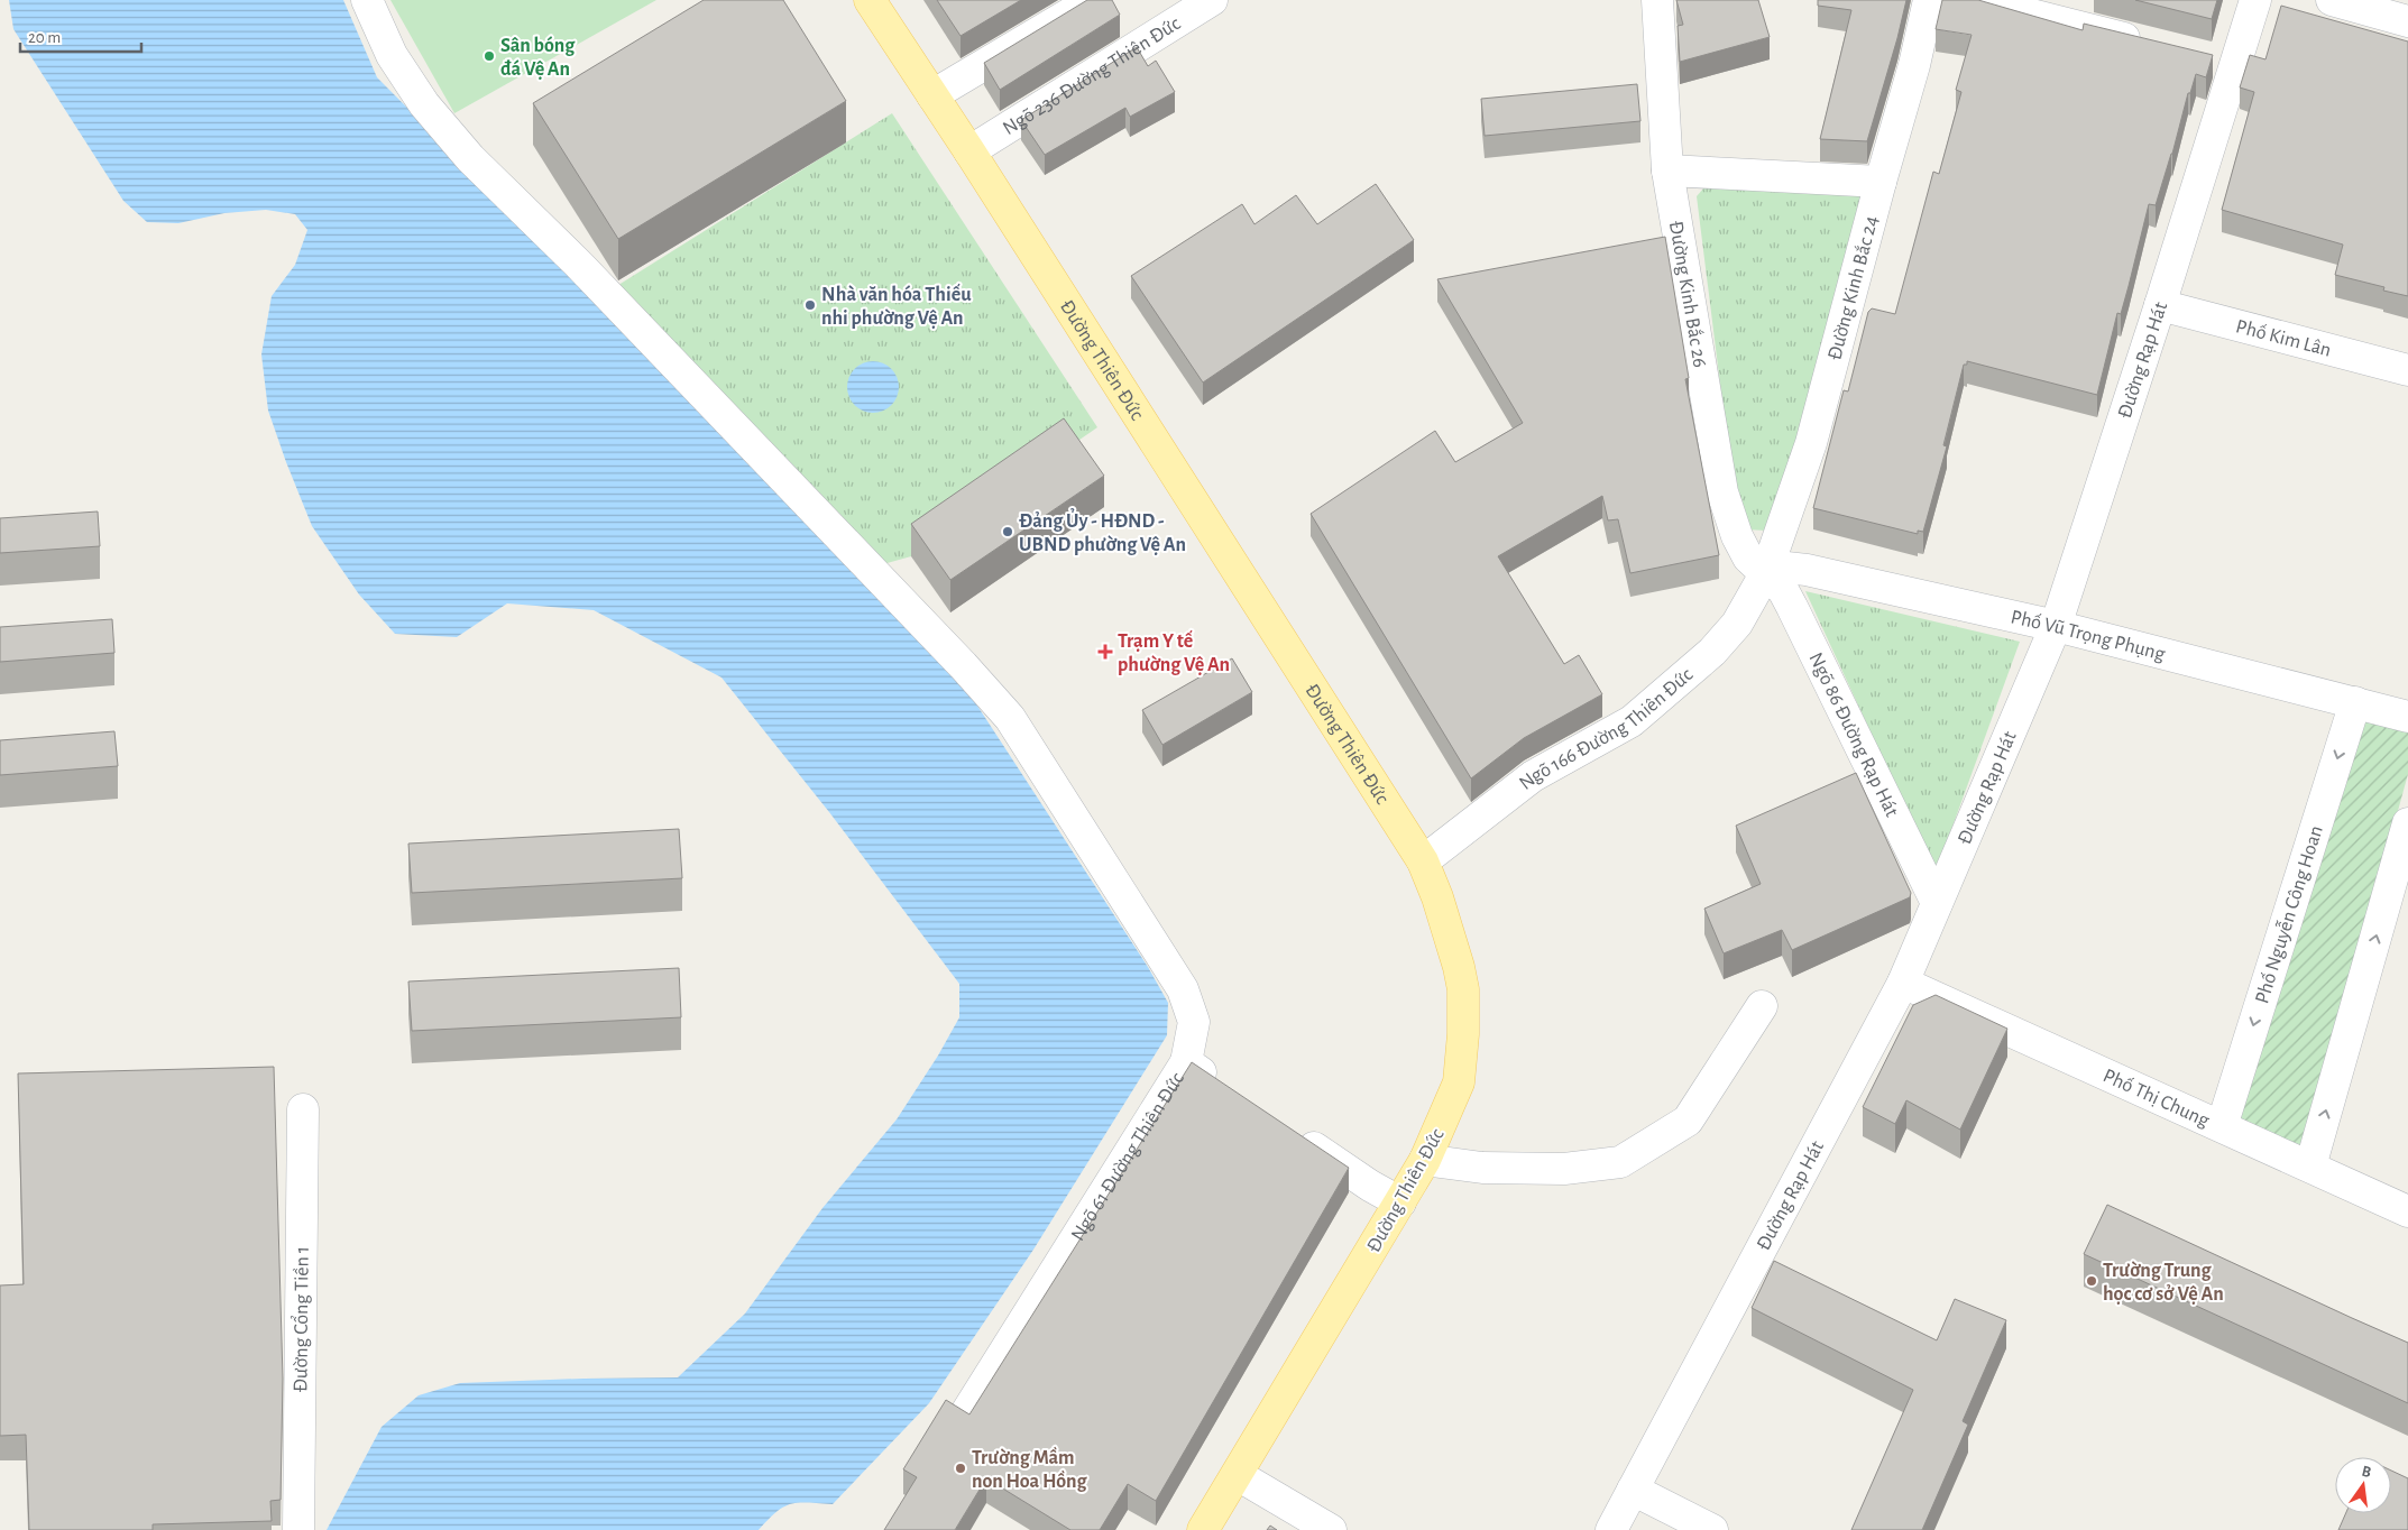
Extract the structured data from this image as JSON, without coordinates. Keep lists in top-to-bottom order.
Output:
{
  "streets": {
    "main road": ["Đường Thiên Đức"],
    "street": [
      "Ngõ 236 Đường Thiên Đức",
      "Đường Kinh Bắc 24",
      "Đường Kinh Bắc 26",
      "Phố Kim Lân",
      "Đường Rạp Hát",
      "Phố Vũ Trọng Phụng",
      "Ngõ 166 Đường Thiên Đức",
      "Ngõ 86 Đường Rạp Hát",
      "Phố Nguyễn Công Hoan",
      "Phố Thị Chung",
      "Ngõ 61 Đường Thiên Đức",
      "Đường Cổng Tiền 1"
    ]
  },
  "crossings": [
    ["Ngõ 236 Đường Thiên Đức", "Đường Thiên Đức"],
    ["Đường Kinh Bắc 24", "Đường Kinh Bắc 26"],
    ["Đường Kinh Bắc 24", "Phố Vũ Trọng Phụng"],
    ["Đường Kinh Bắc 24", "Ngõ 166 Đường Thiên Đức"],
    ["Đường Kinh Bắc 24", "Ngõ 86 Đường Rạp Hát"],
    ["Đường Kinh Bắc 26", "Phố Vũ Trọng Phụng"],
    ["Đường Kinh Bắc 26", "Ngõ 166 Đường Thiên Đức"],
    ["Đường Kinh Bắc 26", "Ngõ 86 Đường Rạp Hát"],
    ["Phố Kim Lân", "Đường Rạp Hát"],
    ["Đường Thiên Đức", "Ngõ 166 Đường Thiên Đức"],
    ["Đường Rạp Hát", "Phố Vũ Trọng Phụng"],
    ["Đường Rạp Hát", "Ngõ 86 Đường Rạp Hát"],
    ["Đường Rạp Hát", "Phố Thị Chung"],
    ["Phố Vũ Trọng Phụng", "Ngõ 166 Đường Thiên Đức"],
    ["Phố Vũ Trọng Phụng", "Ngõ 86 Đường Rạp Hát"],
    ["Phố Vũ Trọng Phụng", "Phố Nguyễn Công Hoan"],
    ["Ngõ 166 Đường Thiên Đức", "Ngõ 86 Đường Rạp Hát"],
    ["Phố Nguyễn Công Hoan", "Phố Thị Chung"]
  ],
  "places": {
    "other": [
      "Sân bóng đá Vệ An",
      "Nhà văn hóa Thiếu nhi phường Vệ An",
      "Đảng Ủy - HĐND - UBND phường Vệ An",
      "Trường Trung học cơ sở Vệ An",
      "Trường Mầm non Hoa Hồng"
    ],
    "health": ["Trạm Y tế phường Vệ An"]
  },
  "scale_bar": "20 m",
  "north": "top"
}
